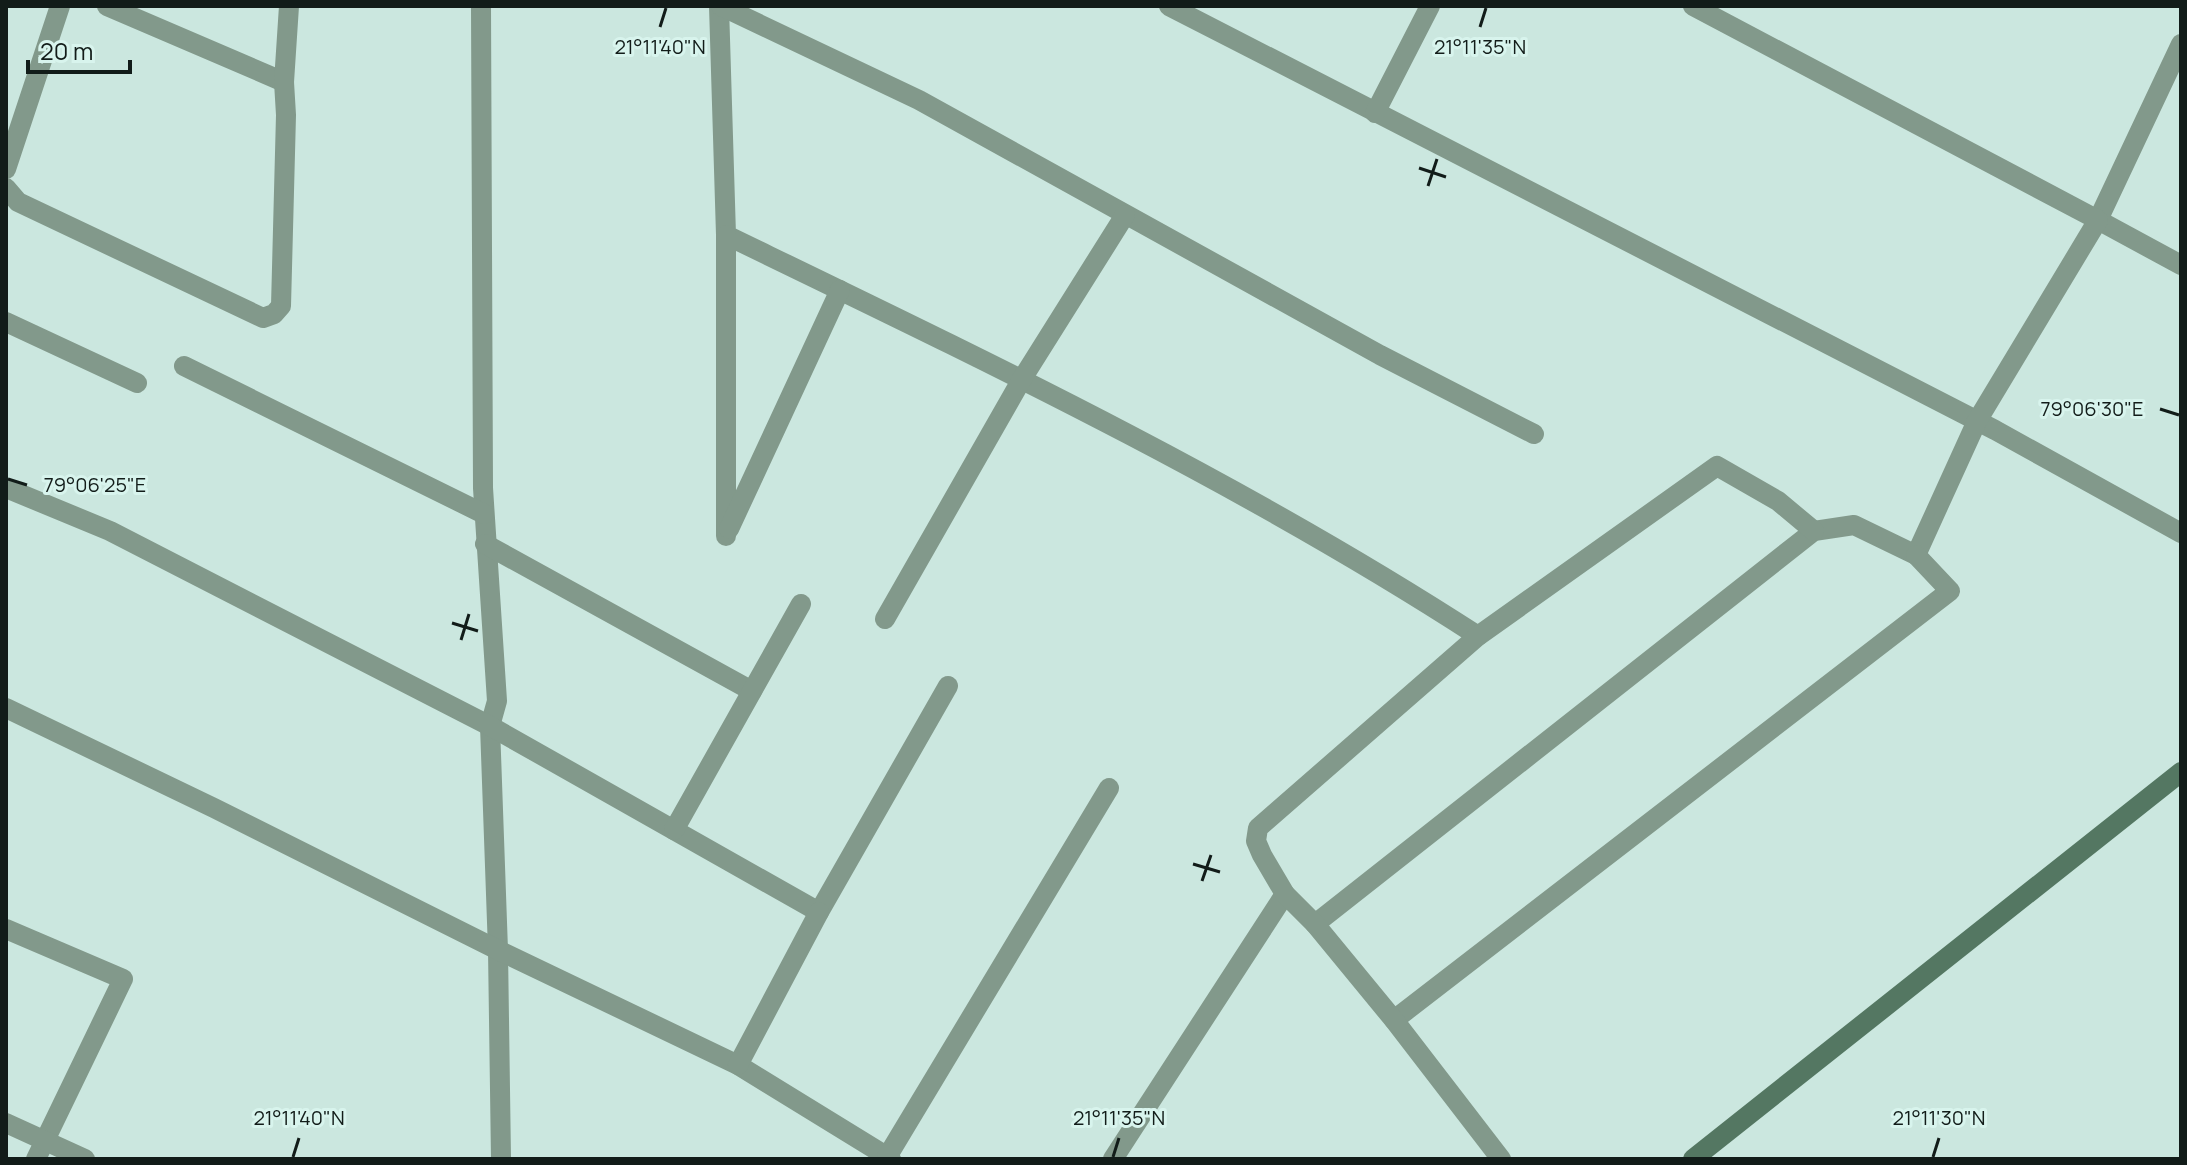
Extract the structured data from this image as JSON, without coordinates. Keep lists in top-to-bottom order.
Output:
{
  "scale_bar": "20 m",
  "coordinates": [
    "21°11'40\"N",
    "21°11'35\"N",
    "79°06'30\"E",
    "79°06'25\"E",
    "21°11'30\"N"
  ]
}
